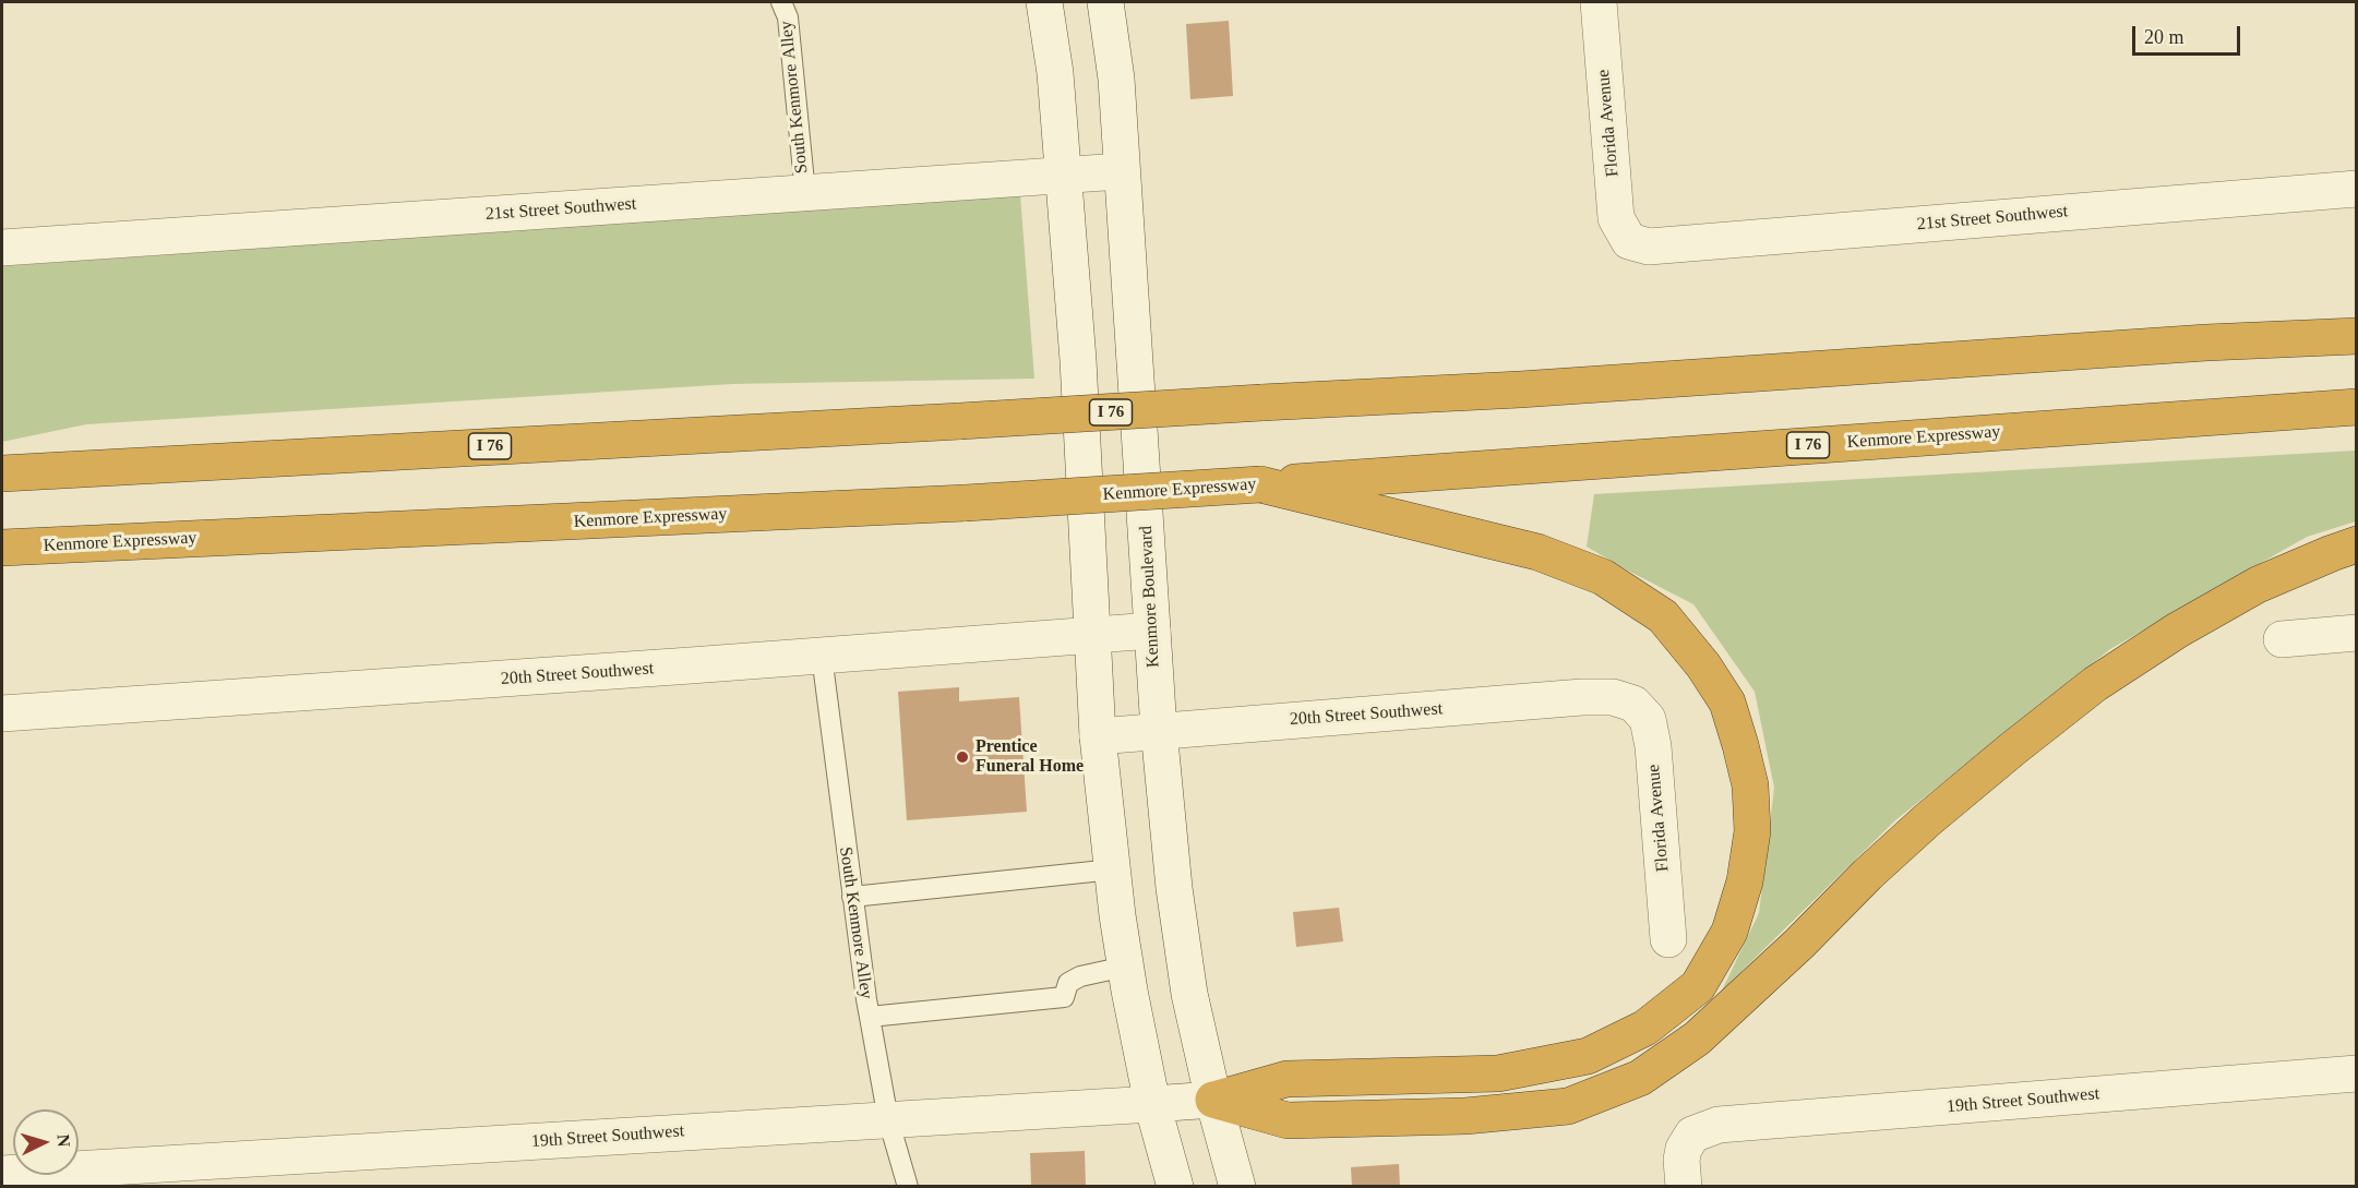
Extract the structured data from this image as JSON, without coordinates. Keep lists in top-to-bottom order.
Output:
{
  "streets": {
    "highway": ["I 76", "Kenmore Expressway"],
    "street": [
      "Florida Avenue",
      "21st Street Southwest",
      "Kenmore Boulevard",
      "20th Street Southwest",
      "19th Street Southwest"
    ],
    "lane": ["South Kenmore Alley"]
  },
  "crossings": [
    ["South Kenmore Alley", "21st Street Southwest"],
    ["South Kenmore Alley", "20th Street Southwest"],
    ["South Kenmore Alley", "19th Street Southwest"],
    ["Florida Avenue", "21st Street Southwest"],
    ["Florida Avenue", "20th Street Southwest"],
    ["21st Street Southwest", "Kenmore Boulevard"],
    ["Kenmore Boulevard", "20th Street Southwest"],
    ["Kenmore Boulevard", "19th Street Southwest"]
  ],
  "places": ["Prentice Funeral Home"],
  "scale_bar": "20 m",
  "north": "right"
}
